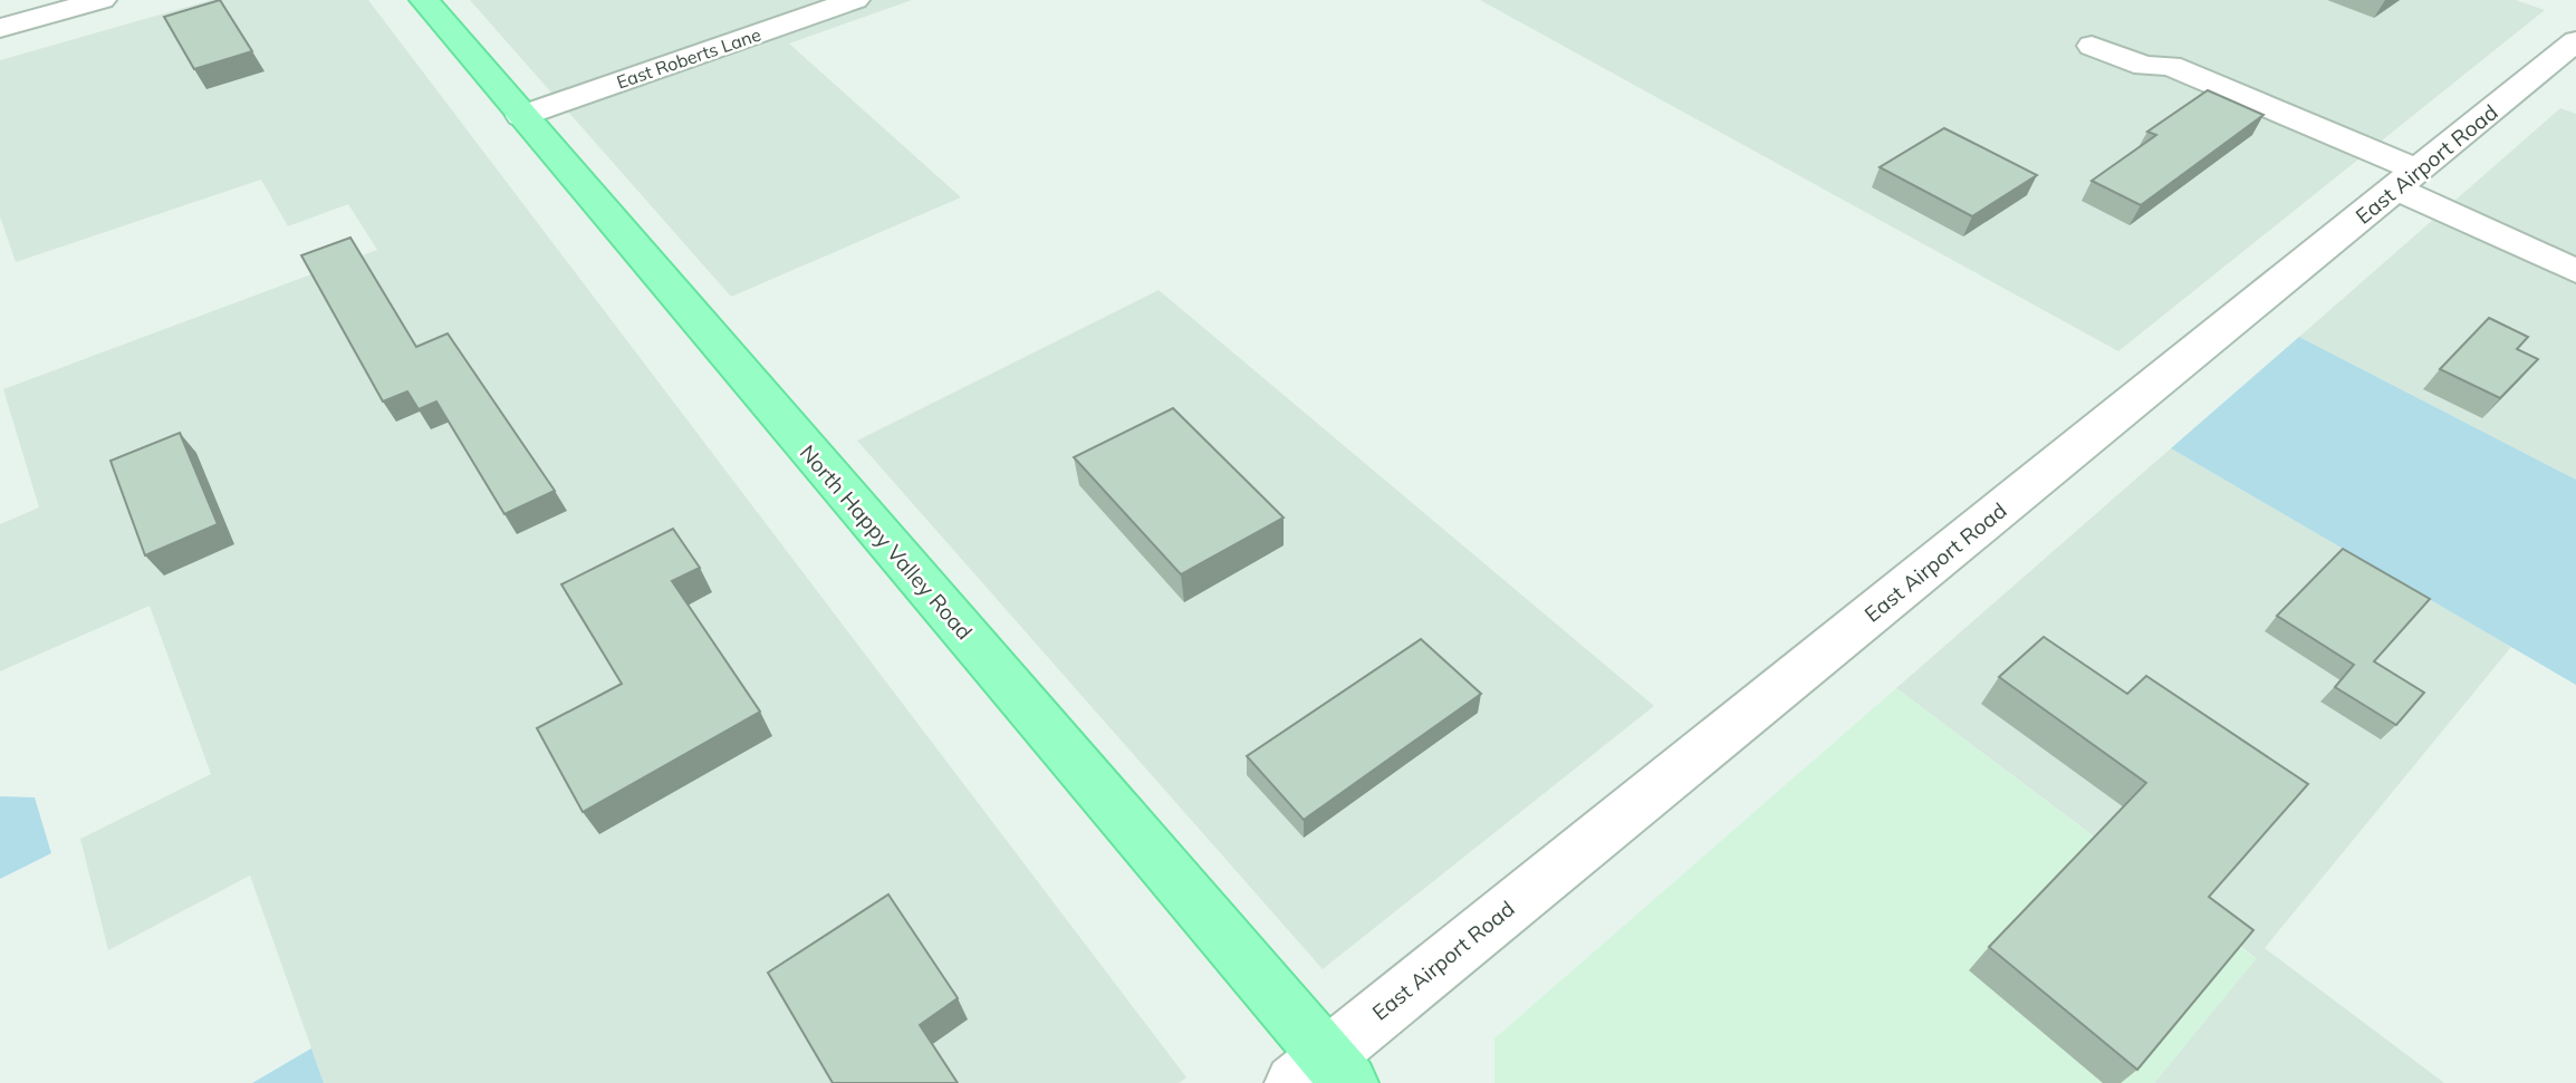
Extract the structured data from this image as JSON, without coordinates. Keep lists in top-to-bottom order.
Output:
{
  "streets": {
    "main road": ["North Happy Valley Road"],
    "street": ["East Roberts Lane", "East Airport Road"]
  },
  "crossings": [
    ["East Roberts Lane", "North Happy Valley Road"],
    ["East Airport Road", "North Happy Valley Road"]
  ]
}
